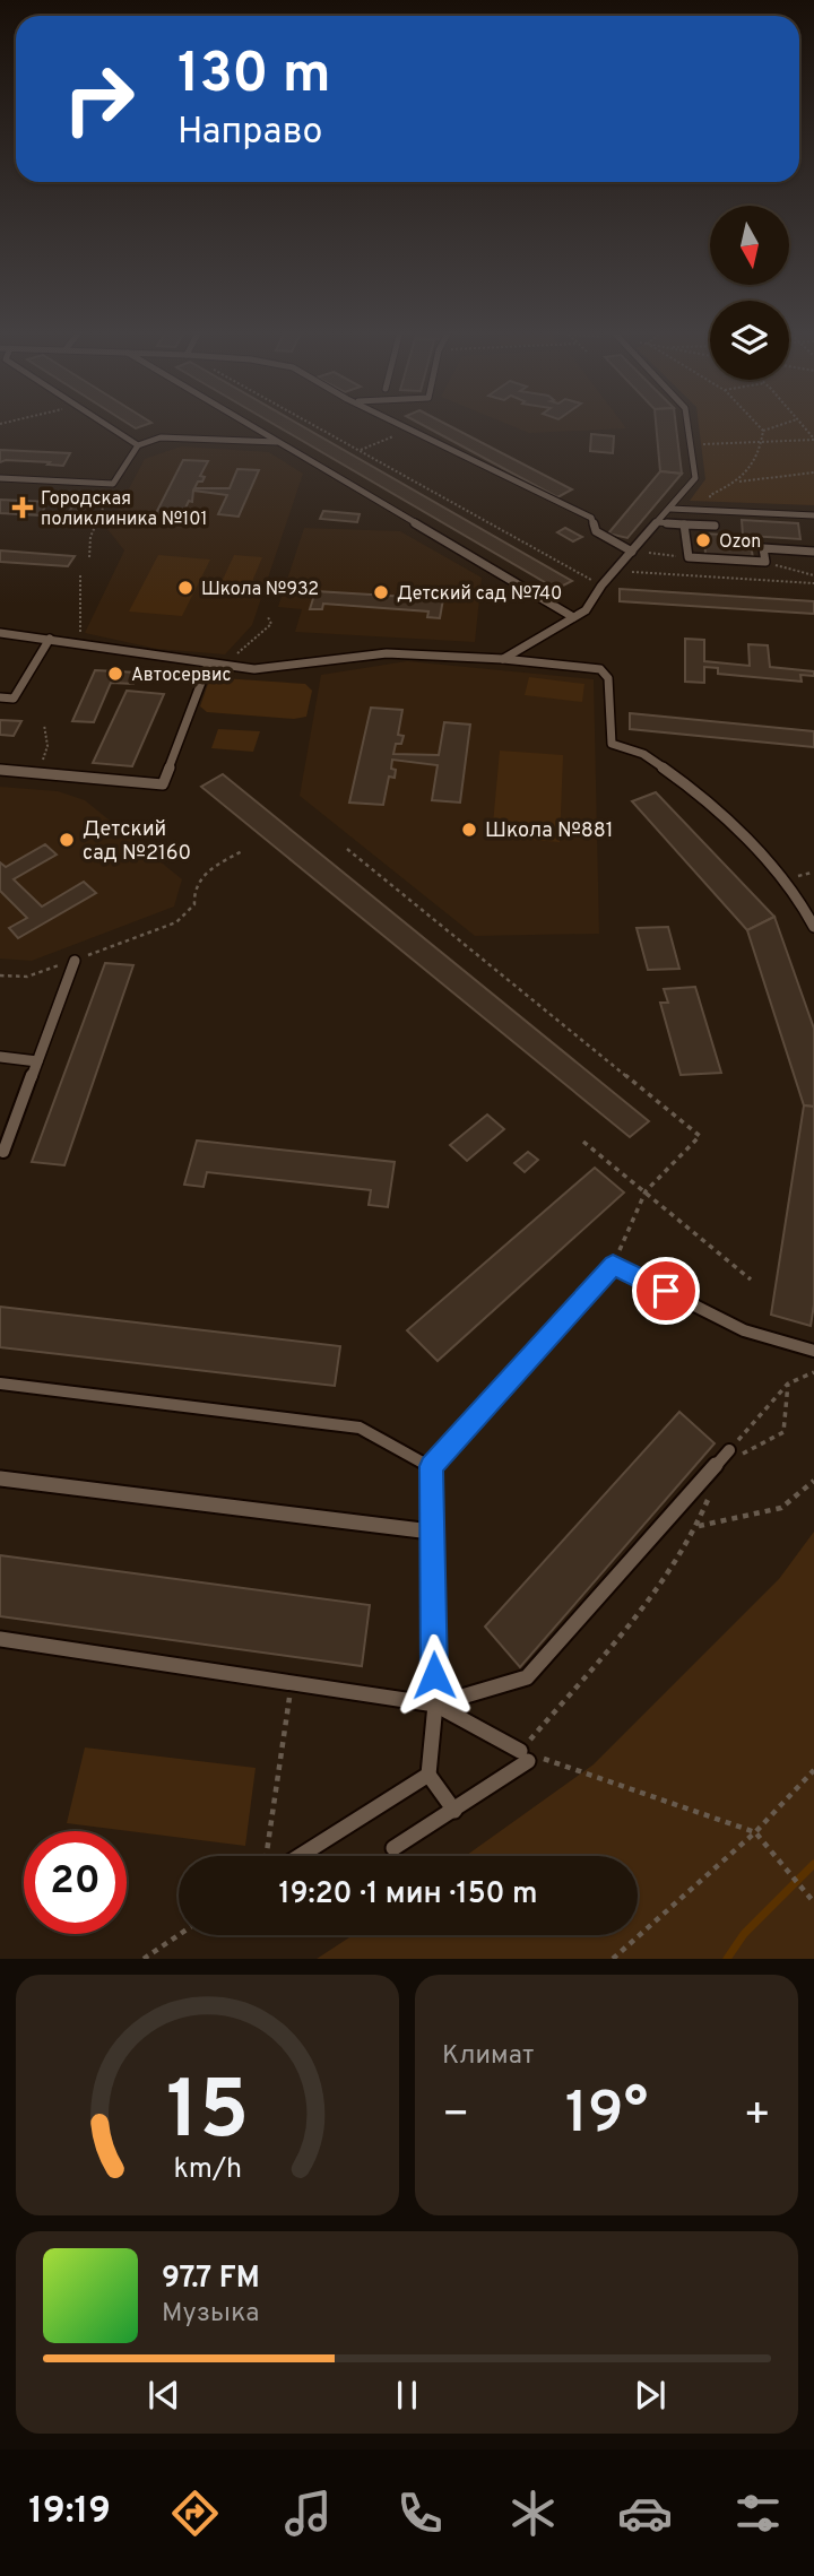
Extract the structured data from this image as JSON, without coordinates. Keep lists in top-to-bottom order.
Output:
{
  "places": {
    "health": ["Городская поликлиника №101"],
    "other": [
      "Ozon",
      "Школа №932",
      "Детский сад №740",
      "Автосервис",
      "Школа №881",
      "Детский сад №2160"
    ]
  },
  "north": "bottom",
  "page": {
    "turn": ["130 m", "Направо"],
    "limit": "20",
    "trip": "19:20 · 1 мин · 150 m",
    "tile": "Климат",
    "heat": ["−", "19°", "+"],
    "song": ["97.7 FM", "Музыка"],
    "tabs": "19:19",
    "gauge": ["15", "km/h"]
  }
}
